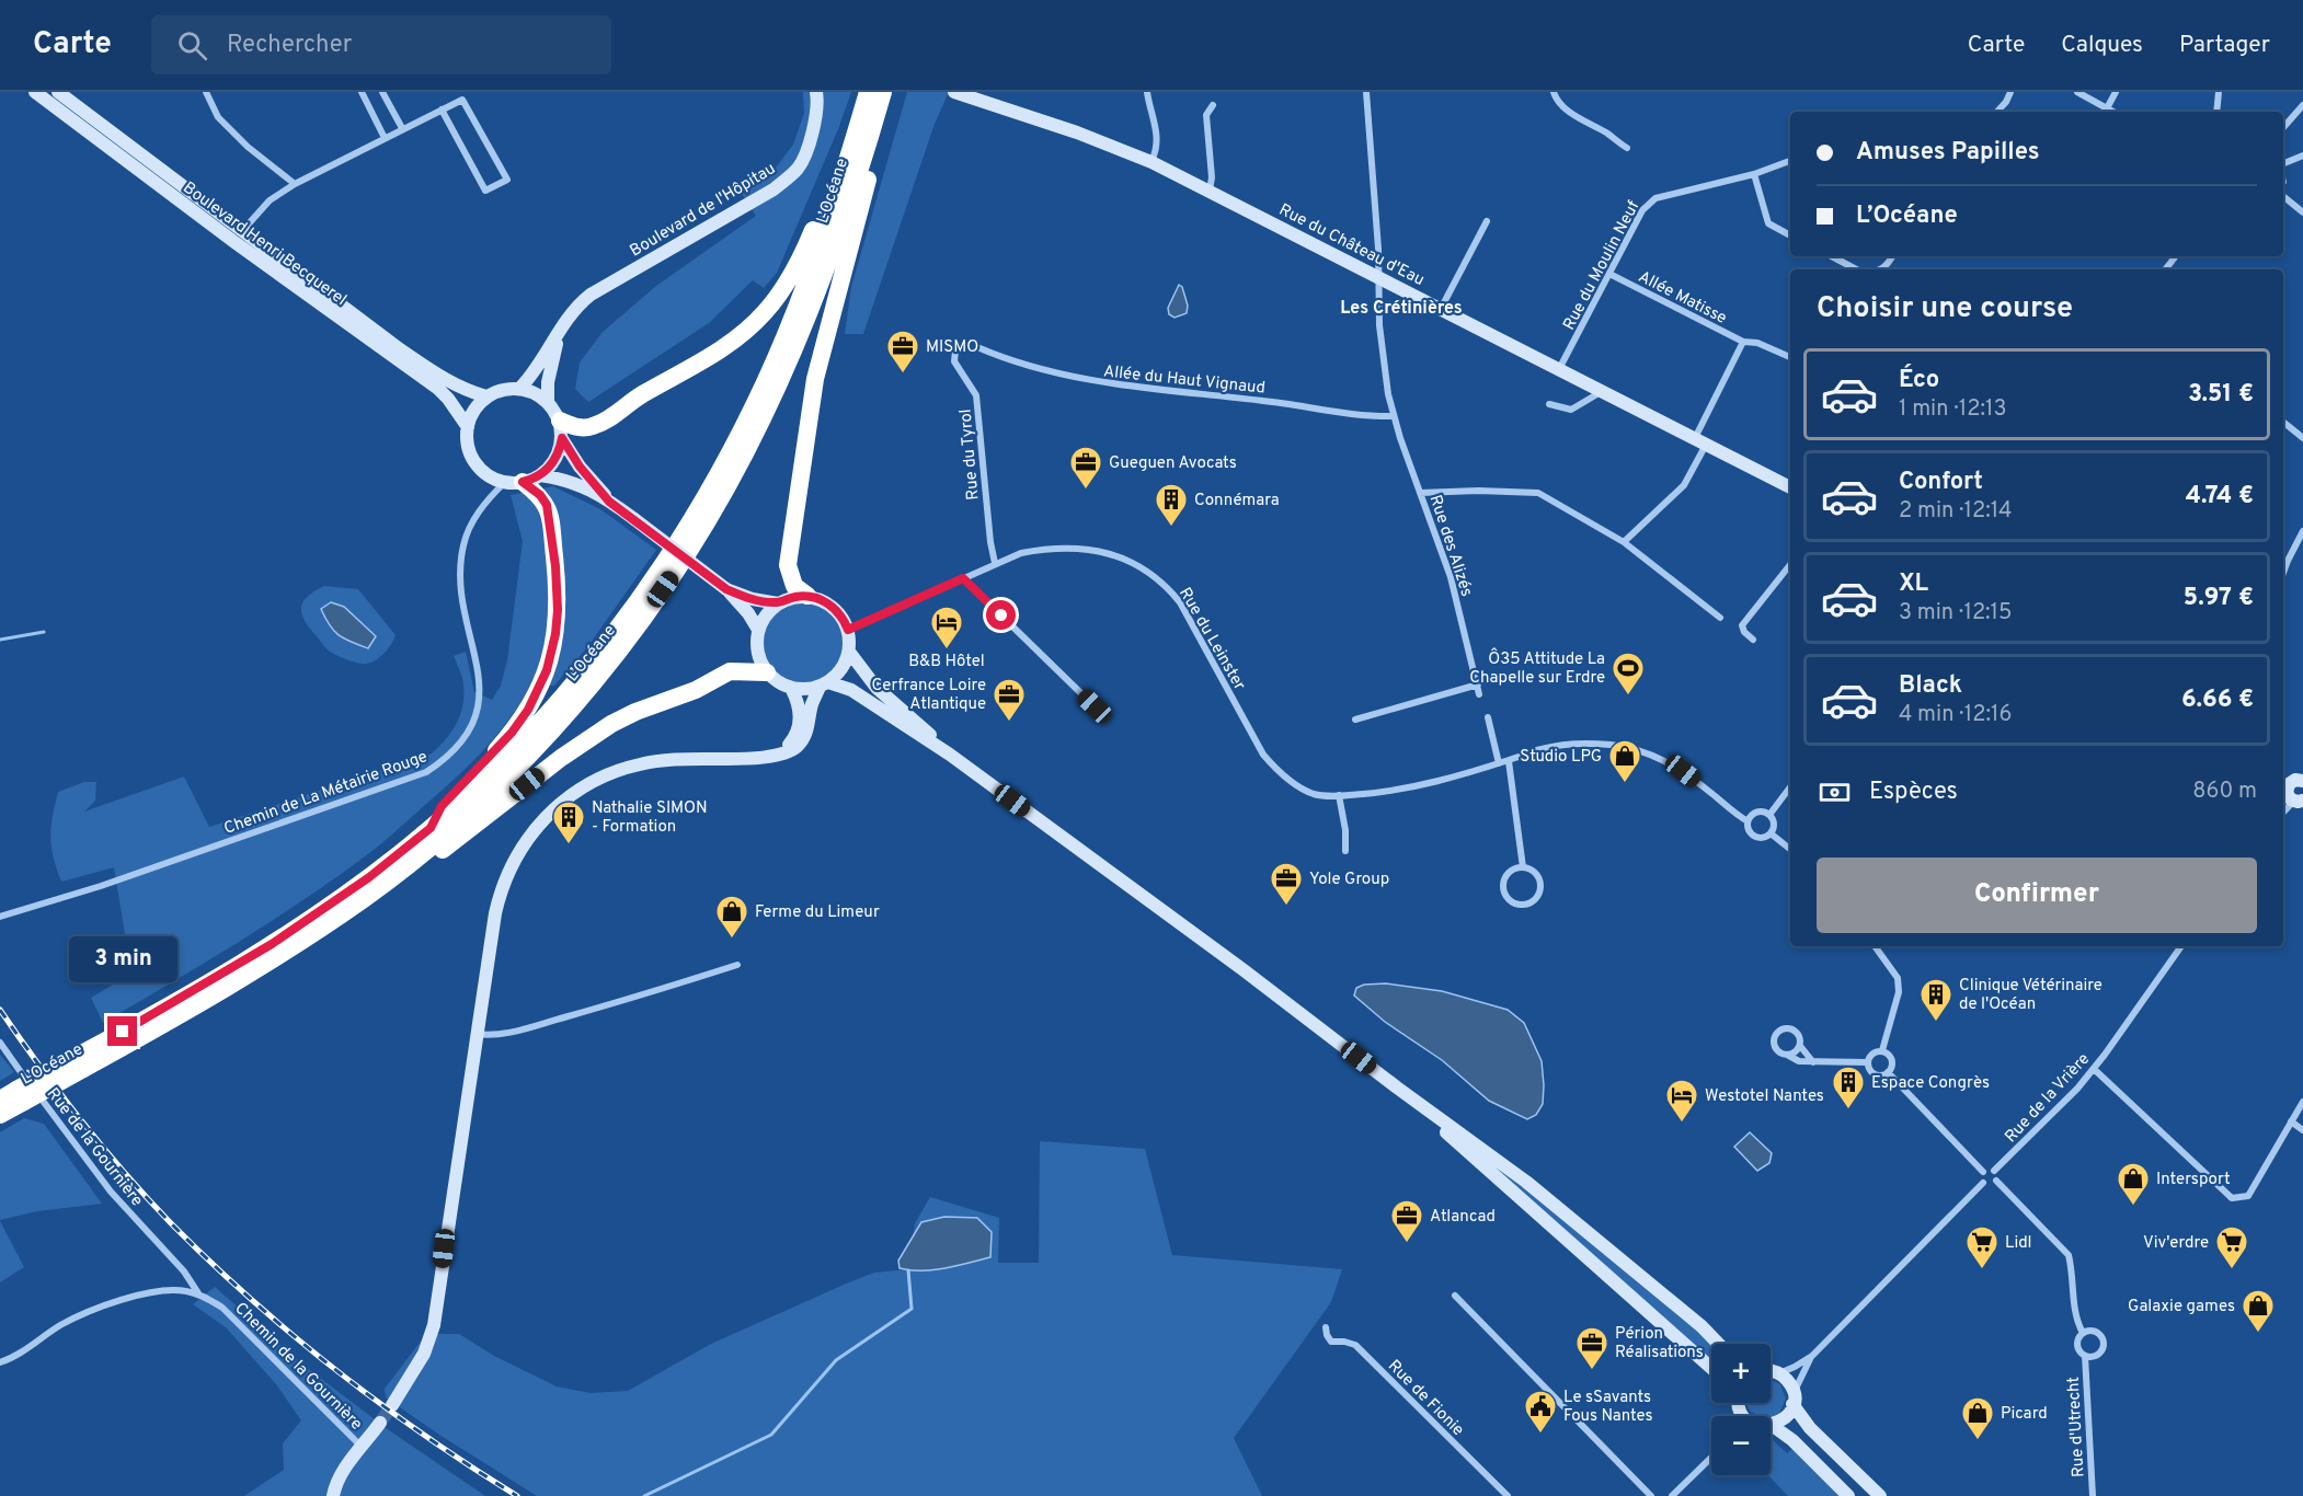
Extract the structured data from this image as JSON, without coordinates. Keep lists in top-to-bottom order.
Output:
{
  "streets": {
    "highway": ["L’Océane"],
    "main road": ["Boulevard de l'Hôpitau", "Boulevard Henri Becquerel", "Rue du Château d'Eau"],
    "street": [
      "Rue du Moulin Neuf",
      "Allée Matisse",
      "Allée du Haut Vignaud",
      "Rue du Tyrol",
      "Rue des Alizés",
      "Rue du Leinster",
      "Chemin de La Métairie Rouge",
      "Rue de la Vrière",
      "Rue de la Gournière",
      "Chemin de la Gournière",
      "Rue de Fionie",
      "Rue d'Utrecht"
    ]
  },
  "crossings": [
    ["Boulevard de l'Hôpitau", "Boulevard Henri Becquerel"],
    ["Boulevard de l'Hôpitau", "Chemin de La Métairie Rouge"],
    ["Boulevard Henri Becquerel", "Chemin de La Métairie Rouge"],
    ["Rue du Château d'Eau", "Rue du Moulin Neuf"],
    ["Rue du Château d'Eau", "Rue des Alizés"],
    ["Rue du Moulin Neuf", "Allée Matisse"],
    ["Allée du Haut Vignaud", "Rue des Alizés"],
    ["Rue du Tyrol", "Rue du Leinster"],
    ["Rue de la Gournière", "Chemin de la Gournière"]
  ],
  "districts": ["Les Crétinières"],
  "places": {
    "office": [
      "MISMO",
      "Gueguen Avocats",
      "Cerfrance Loire Atlantique",
      "Yole Group",
      "Atlancad",
      "Périon Réalisations"
    ],
    "building": [
      "Connémara",
      "Nathalie SIMON - Formation",
      "Clinique Vétérinaire de l'Océan",
      "Espace Congrès"
    ],
    "hotel": ["B&B Hôtel", "Westotel Nantes"],
    "sports": ["Ô35 Attitude La Chapelle sur Erdre"],
    "shop": [
      "Studio LPG",
      "Ferme du Limeur",
      "Intersport",
      "Galaxie games",
      "Picard"
    ],
    "supermarket": ["Lidl", "Viv'erdre"],
    "public building": ["Le sSavants Fous Nantes"]
  },
  "page": {
    "header": "Carte",
    "search": "Rechercher",
    "nav": ["Carte", "Calques", "Partager"],
    "banner": ["Amuses Papilles", "L’Océane"],
    "heading": "Choisir une course",
    "list": [
      {
        "name": "Éco",
        "note": "1 min · 12:13",
        "value": "3.51 €"
      },
      {
        "name": "Confort",
        "note": "2 min · 12:14",
        "value": "4.74 €"
      },
      {
        "name": "XL",
        "note": "3 min · 12:15",
        "value": "5.97 €"
      },
      {
        "name": "Black",
        "note": "4 min · 12:16",
        "value": "6.66 €"
      }
    ],
    "pay": ["Espèces", "860 m"],
    "buttons": "Confirmer",
    "bubble": "3 min",
    "map_buttons": ["+", "−"]
  }
}
